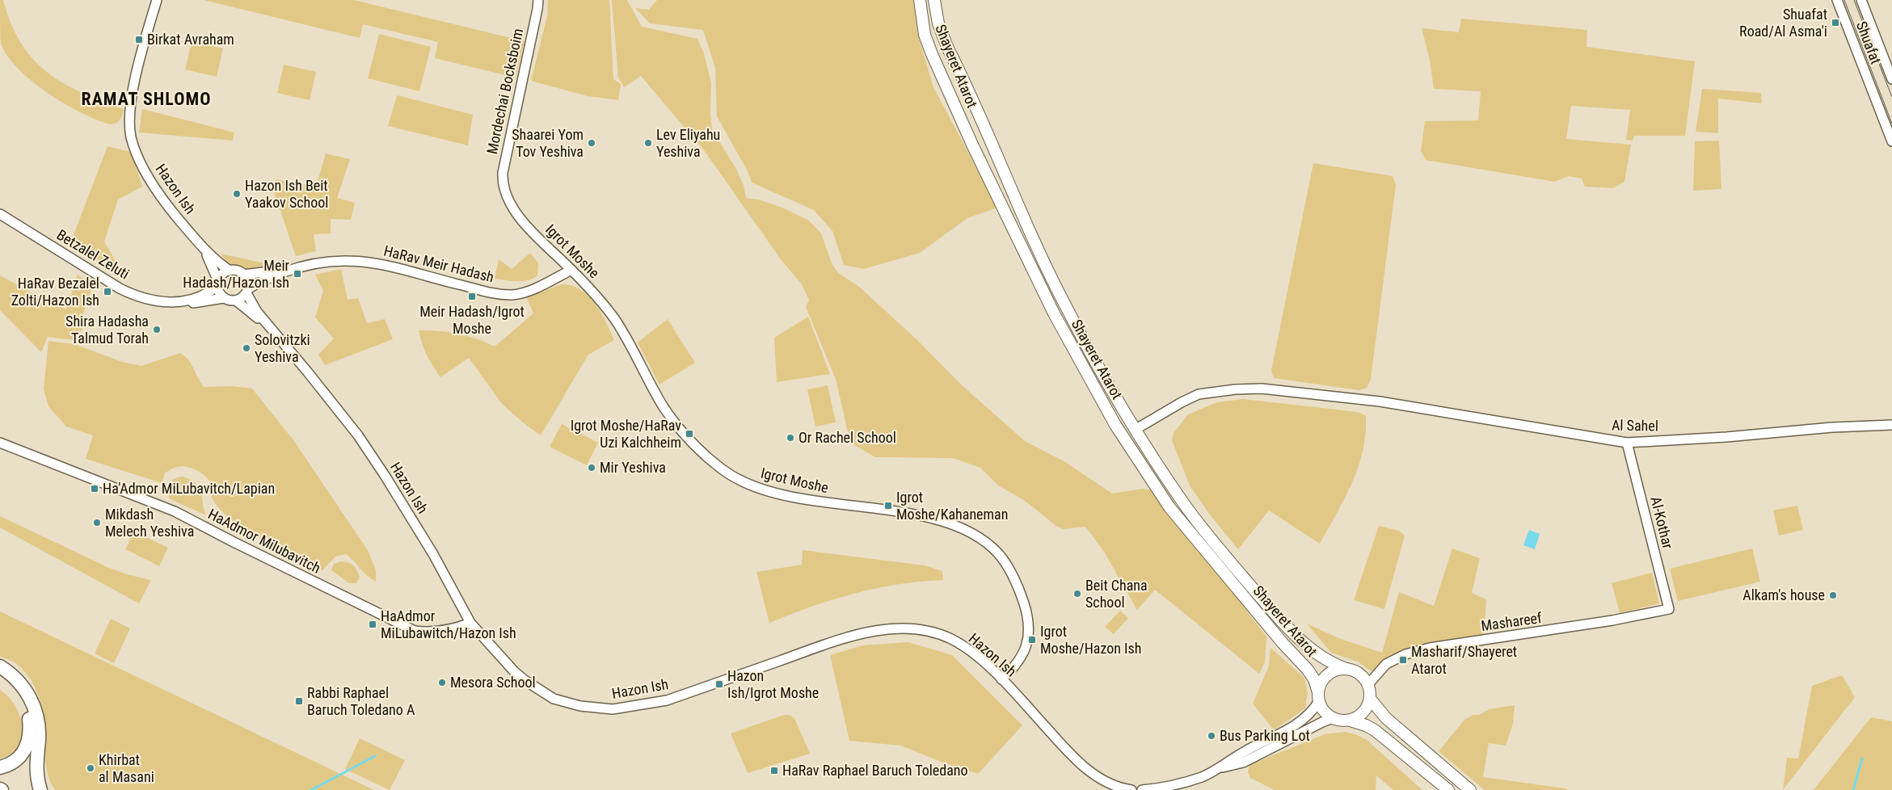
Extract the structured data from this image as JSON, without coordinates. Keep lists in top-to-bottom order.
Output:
{
  "streets": {
    "main road": ["Shayeret Atarot"],
    "street": [
      "Shuafat",
      "Mordechai Bocksboim",
      "Hazon Ish",
      "Igrot Moshe",
      "Betzalel Zeluti",
      "HaRav Meir Hadash",
      "Al Sahel",
      "Al-Kothar",
      "HaAdmor Milubavitch",
      "Mashareef"
    ]
  },
  "crossings": [
    ["Shayeret Atarot", "Al Sahel"],
    ["Shayeret Atarot", "Mashareef"],
    ["Mordechai Bocksboim", "Igrot Moshe"],
    ["Hazon Ish", "Igrot Moshe"],
    ["Hazon Ish", "Betzalel Zeluti"],
    ["Hazon Ish", "HaRav Meir Hadash"],
    ["Hazon Ish", "HaAdmor Milubavitch"],
    ["Igrot Moshe", "HaRav Meir Hadash"],
    ["Betzalel Zeluti", "HaRav Meir Hadash"],
    ["Al Sahel", "Al-Kothar"],
    ["Al-Kothar", "Mashareef"]
  ],
  "districts": ["RAMAT SHLOMO"],
  "places": {
    "transit": [
      "Shuafat Road/Al Asma'i",
      "Birkat Avraham",
      "Meir Hadash/Hazon Ish",
      "HaRav Bezalel Zolti/Hazon Ish",
      "Meir Hadash/Igrot Moshe",
      "Igrot Moshe/HaRav Uzi Kalchheim",
      "Ha'Admor MiLubavitch/Lapian",
      "Igrot Moshe/Kahaneman",
      "HaAdmor MiLubawitch/Hazon Ish",
      "Igrot Moshe/Hazon Ish",
      "Masharif/Shayeret Atarot",
      "Hazon Ish/Igrot Moshe",
      "Rabbi Raphael Baruch Toledano A",
      "HaRav Raphael Baruch Toledano"
    ],
    "other": [
      "Shaarei Yom Tov Yeshiva",
      "Lev Eliyahu Yeshiva",
      "Hazon Ish Beit Yaakov School",
      "Shira Hadasha Talmud Torah",
      "Solovitzki Yeshiva",
      "Or Rachel School",
      "Mir Yeshiva",
      "Mikdash Melech Yeshiva",
      "Beit Chana School",
      "Alkam's house",
      "Mesora School",
      "Bus Parking Lot",
      "Khirbat al Masani"
    ]
  }
}
